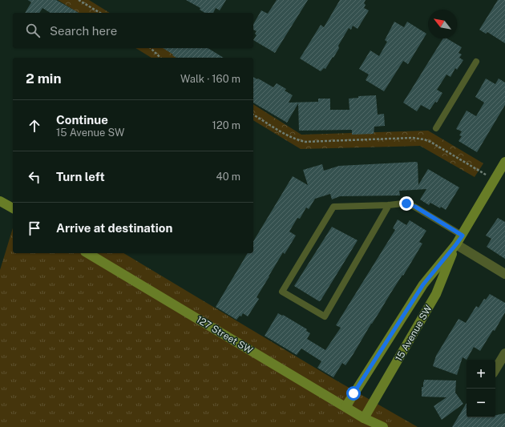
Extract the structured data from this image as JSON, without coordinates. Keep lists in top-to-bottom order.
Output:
{
  "streets": {
    "street": ["15 Avenue SW", "127 Street SW"]
  },
  "crossings": [
    ["15 Avenue SW", "127 Street SW"]
  ],
  "north": "top left",
  "page": {
    "search": "Search here",
    "heading": ["2 min", "Walk · 160 m"],
    "list": [
      ["Continue", "15 Avenue SW", "120 m"],
      ["Turn left", "40 m"],
      "Arrive at destination"
    ],
    "map_buttons": ["+", "−"]
  }
}
